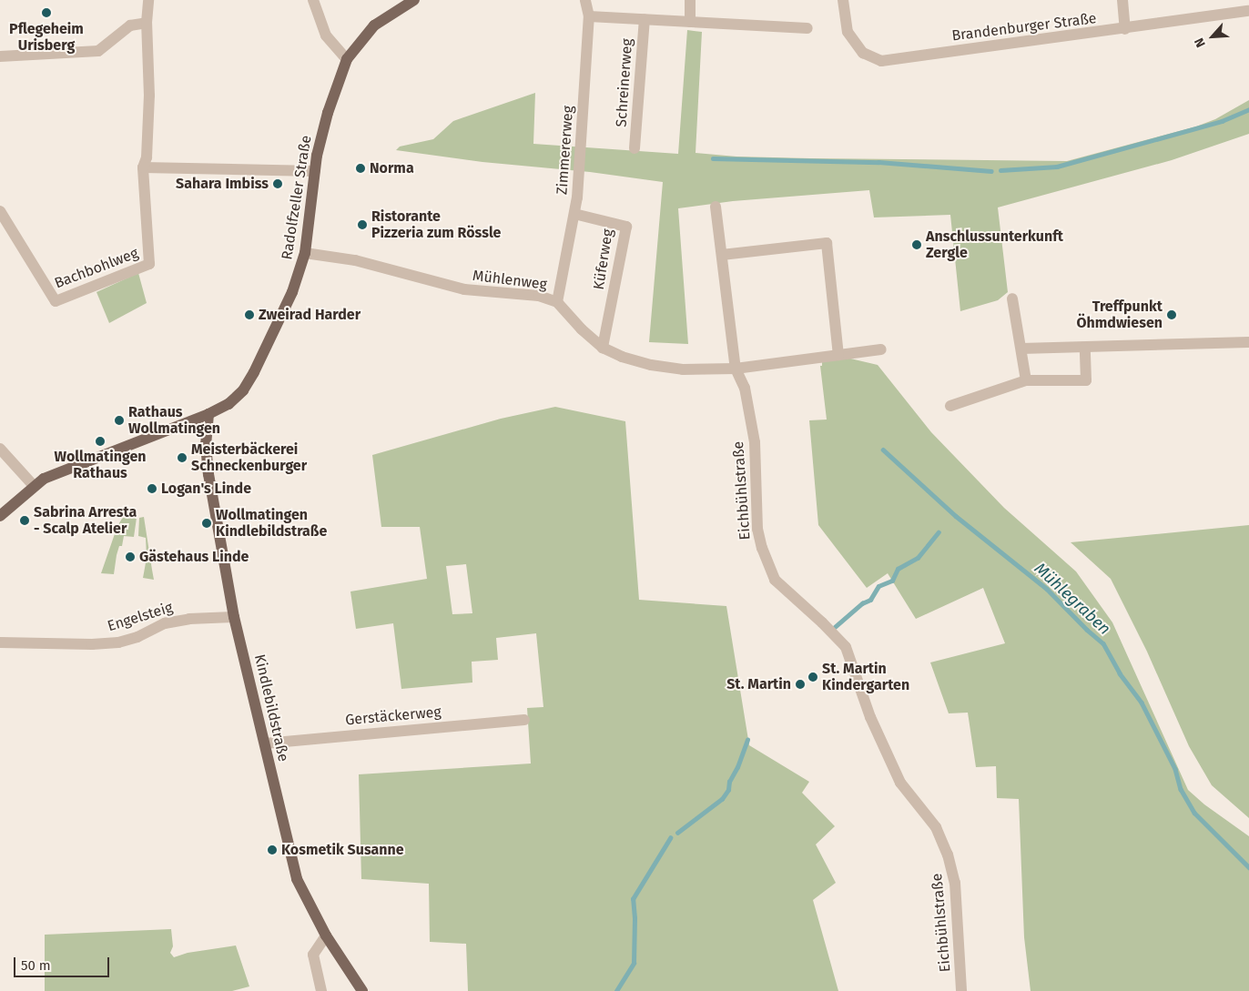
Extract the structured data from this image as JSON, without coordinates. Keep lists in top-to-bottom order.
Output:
{
  "streets": {
    "main road": ["Radolfzeller Straße", "Kindlebildstraße"],
    "street": [
      "Brandenburger Straße",
      "Schreinerweg",
      "Zimmererweg",
      "Küferweg",
      "Bachbohlweg",
      "Mühlenweg",
      "Eichbühlstraße",
      "Engelsteig",
      "Gerstäckerweg"
    ]
  },
  "crossings": [
    ["Schreinerweg", "Zimmererweg"],
    ["Zimmererweg", "Küferweg"],
    ["Zimmererweg", "Mühlenweg"],
    ["Radolfzeller Straße", "Mühlenweg"],
    ["Radolfzeller Straße", "Kindlebildstraße"],
    ["Küferweg", "Mühlenweg"],
    ["Mühlenweg", "Eichbühlstraße"],
    ["Engelsteig", "Kindlebildstraße"],
    ["Kindlebildstraße", "Gerstäckerweg"]
  ],
  "water": ["Mühlegraben"],
  "places": [
    "Pflegeheim Urisberg",
    "Norma",
    "Sahara Imbiss",
    "Ristorante Pizzeria zum Rössle",
    "Anschlussunterkunft Zergle",
    "Zweirad Harder",
    "Treffpunkt Öhmdwiesen",
    "Rathaus Wollmatingen",
    "Wollmatingen Rathaus",
    "Meisterbäckerei Schneckenburger",
    "Logan's Linde",
    "Sabrina Arresta - Scalp Atelier",
    "Wollmatingen Kindlebildstraße",
    "Gästehaus Linde",
    "St. Martin Kindergarten",
    "St. Martin",
    "Kosmetik Susanne"
  ],
  "scale_bar": "50 m",
  "north": "bottom left"
}
